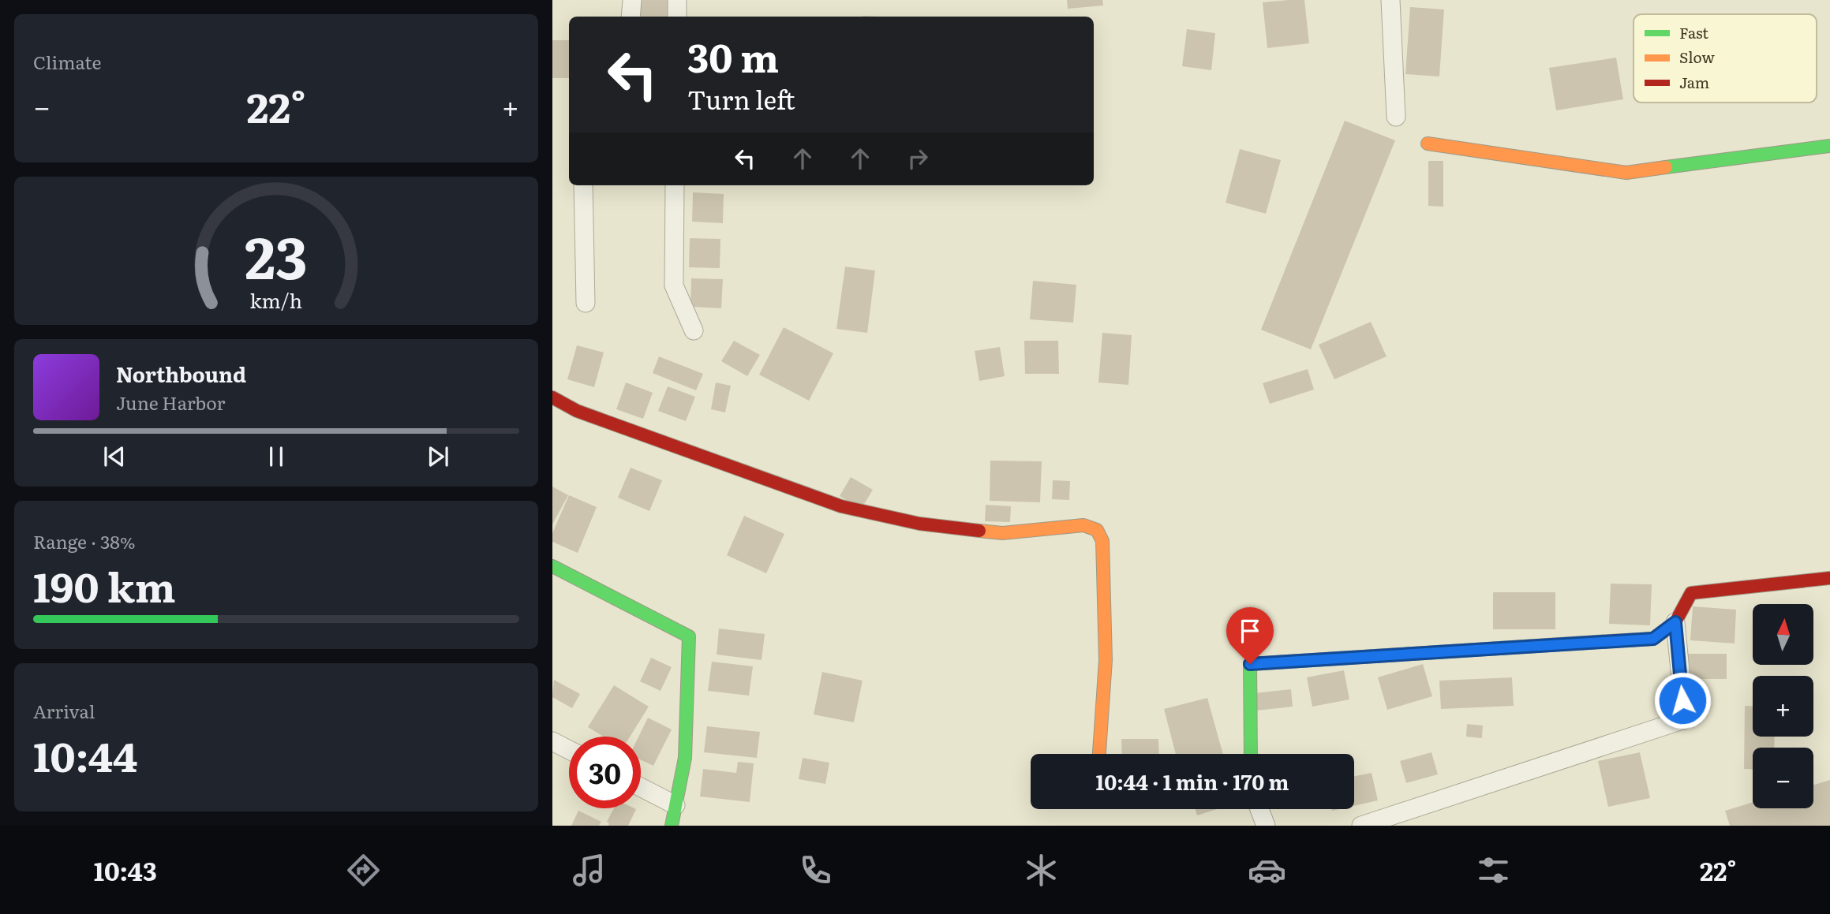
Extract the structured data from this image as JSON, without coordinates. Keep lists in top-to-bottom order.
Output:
{
  "legend": ["Fast", "Slow", "Jam"],
  "north": "top",
  "page": {
    "tile": [
      "Climate",
      ["Range · 38%", "190 km"],
      ["Arrival", "10:44"]
    ],
    "turn": ["30 m", "Turn left"],
    "heat": ["−", "22°", "+"],
    "song": ["Northbound", "June Harbor"],
    "map_buttons": ["+", "−"],
    "limit": "30",
    "trip": "10:44 · 1 min · 170 m",
    "tabs": ["10:43", "22°"],
    "gauge": ["23", "km/h"]
  }
}
